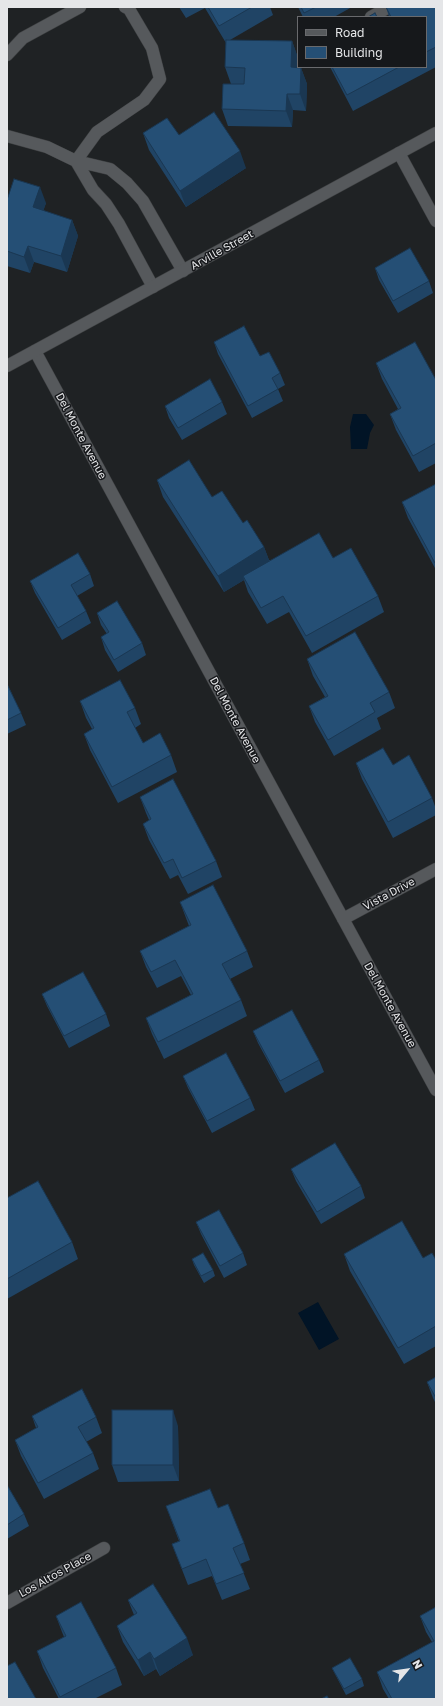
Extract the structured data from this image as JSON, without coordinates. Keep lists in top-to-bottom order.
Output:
{
  "streets": {
    "street": [
      "Arville Street",
      "Del Monte Avenue",
      "Vista Drive",
      "Los Altos Place"
    ]
  },
  "crossings": [
    ["Arville Street", "Del Monte Avenue"],
    ["Del Monte Avenue", "Vista Drive"]
  ],
  "legend": ["Road", "Building"],
  "north": "top right"
}
